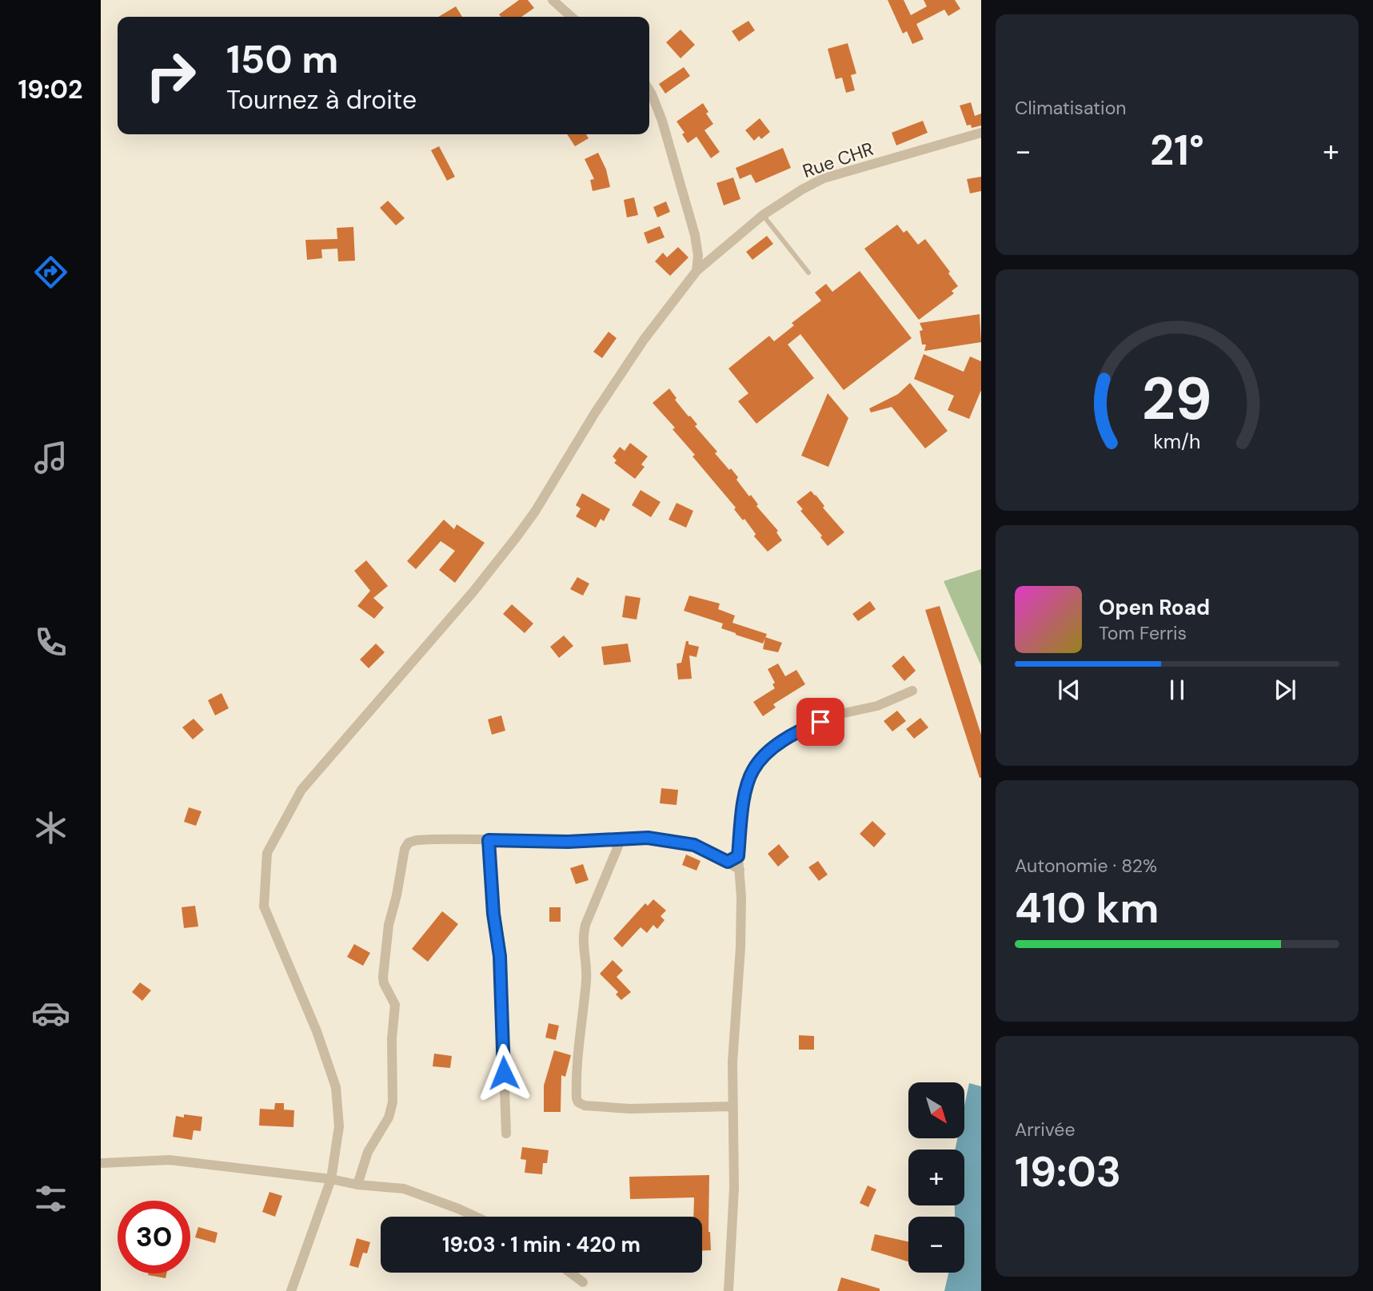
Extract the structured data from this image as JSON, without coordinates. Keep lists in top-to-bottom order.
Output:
{
  "streets": {
    "street": ["Rue CHR"]
  },
  "north": "bottom right",
  "page": {
    "tabs": "19:02",
    "tile": [
      "Climatisation",
      ["Autonomie · 82%", "410 km"],
      ["Arrivée", "19:03"]
    ],
    "turn": ["150 m", "Tournez à droite"],
    "heat": ["−", "21°", "+"],
    "song": ["Open Road", "Tom Ferris"],
    "map_buttons": ["+", "−"],
    "limit": "30",
    "trip": "19:03 · 1 min · 420 m",
    "gauge": ["29", "km/h"]
  }
}
